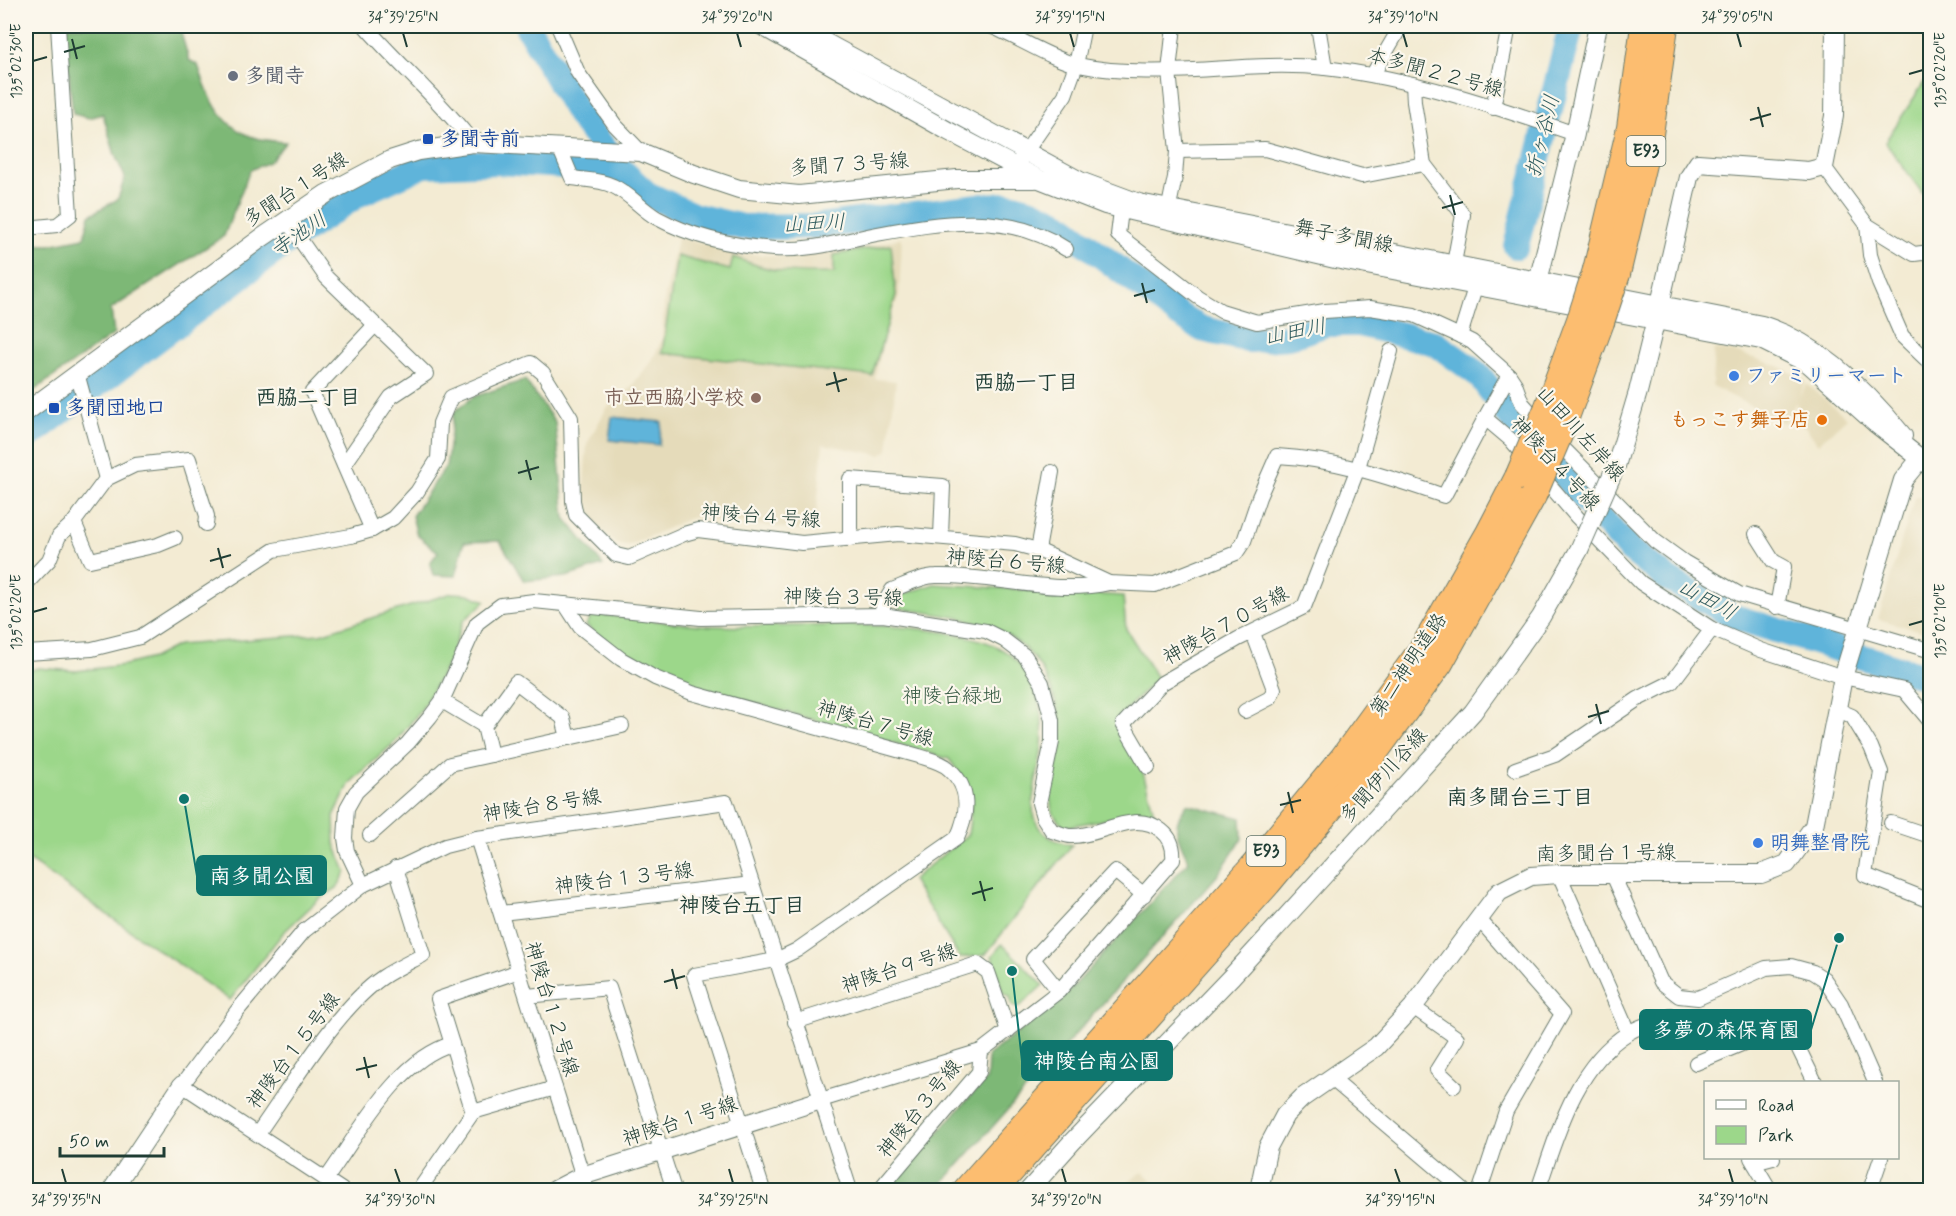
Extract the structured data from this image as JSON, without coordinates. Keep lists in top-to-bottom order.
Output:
{
  "streets": {
    "highway": ["E93", "第二神明道路"],
    "street": [
      "本多聞２２号線",
      "多聞７３号線",
      "多聞台１号線",
      "舞子多聞線",
      "山田川左岸線",
      "神陵台４号線",
      "神陵台６号線",
      "神陵台３号線",
      "神陵台７０号線",
      "神陵台７号線",
      "多聞伊川谷線",
      "神陵台８号線",
      "南多聞台１号線",
      "神陵台１３号線",
      "神陵台９号線",
      "神陵台１２号線",
      "神陵台１５号線",
      "神陵台１号線"
    ]
  },
  "crossings": [
    ["多聞７３号線", "多聞台１号線"],
    ["多聞７３号線", "舞子多聞線"],
    ["舞子多聞線", "山田川左岸線"],
    ["舞子多聞線", "多聞伊川谷線"],
    ["舞子多聞線", "南多聞台１号線"],
    ["山田川左岸線", "南多聞台１号線"],
    ["神陵台４号線", "神陵台６号線"],
    ["神陵台４号線", "神陵台７０号線"],
    ["神陵台４号線", "南多聞台１号線"],
    ["神陵台６号線", "神陵台３号線"],
    ["神陵台３号線", "神陵台７号線"],
    ["神陵台３号線", "神陵台８号線"],
    ["神陵台３号線", "神陵台９号線"],
    ["神陵台７号線", "神陵台８号線"],
    ["神陵台７号線", "神陵台１号線"],
    ["神陵台８号線", "神陵台１３号線"],
    ["神陵台８号線", "神陵台９号線"],
    ["神陵台８号線", "神陵台１２号線"],
    ["神陵台８号線", "神陵台１５号線"],
    ["神陵台８号線", "神陵台１号線"],
    ["神陵台１３号線", "神陵台１２号線"],
    ["神陵台１２号線", "神陵台１号線"]
  ],
  "districts": [
    "西脇一丁目",
    "西脇二丁目",
    "南多聞台三丁目",
    "神陵台五丁目"
  ],
  "water": ["折ヶ谷川", "山田川", "寺池川"],
  "parks": ["神陵台緑地"],
  "places": {
    "other": [
      "多聞寺",
      "ファミリーマート",
      "市立西脇小学校",
      "もっこす舞子店",
      "南多聞公園",
      "明舞整骨院",
      "多夢の森保育園",
      "神陵台南公園"
    ],
    "transit": ["多聞寺前", "多聞団地口"]
  },
  "legend": ["Road", "Park"],
  "scale_bar": "50 m",
  "coordinates": [
    "34°39'25\"N",
    "34°39'20\"N",
    "34°39'15\"N",
    "34°39'10\"N",
    "34°39'05\"N",
    "135°02'30\"E",
    "135°02'20\"E",
    "135°02'10\"E",
    "34°39'35\"N",
    "34°39'30\"N"
  ]
}
